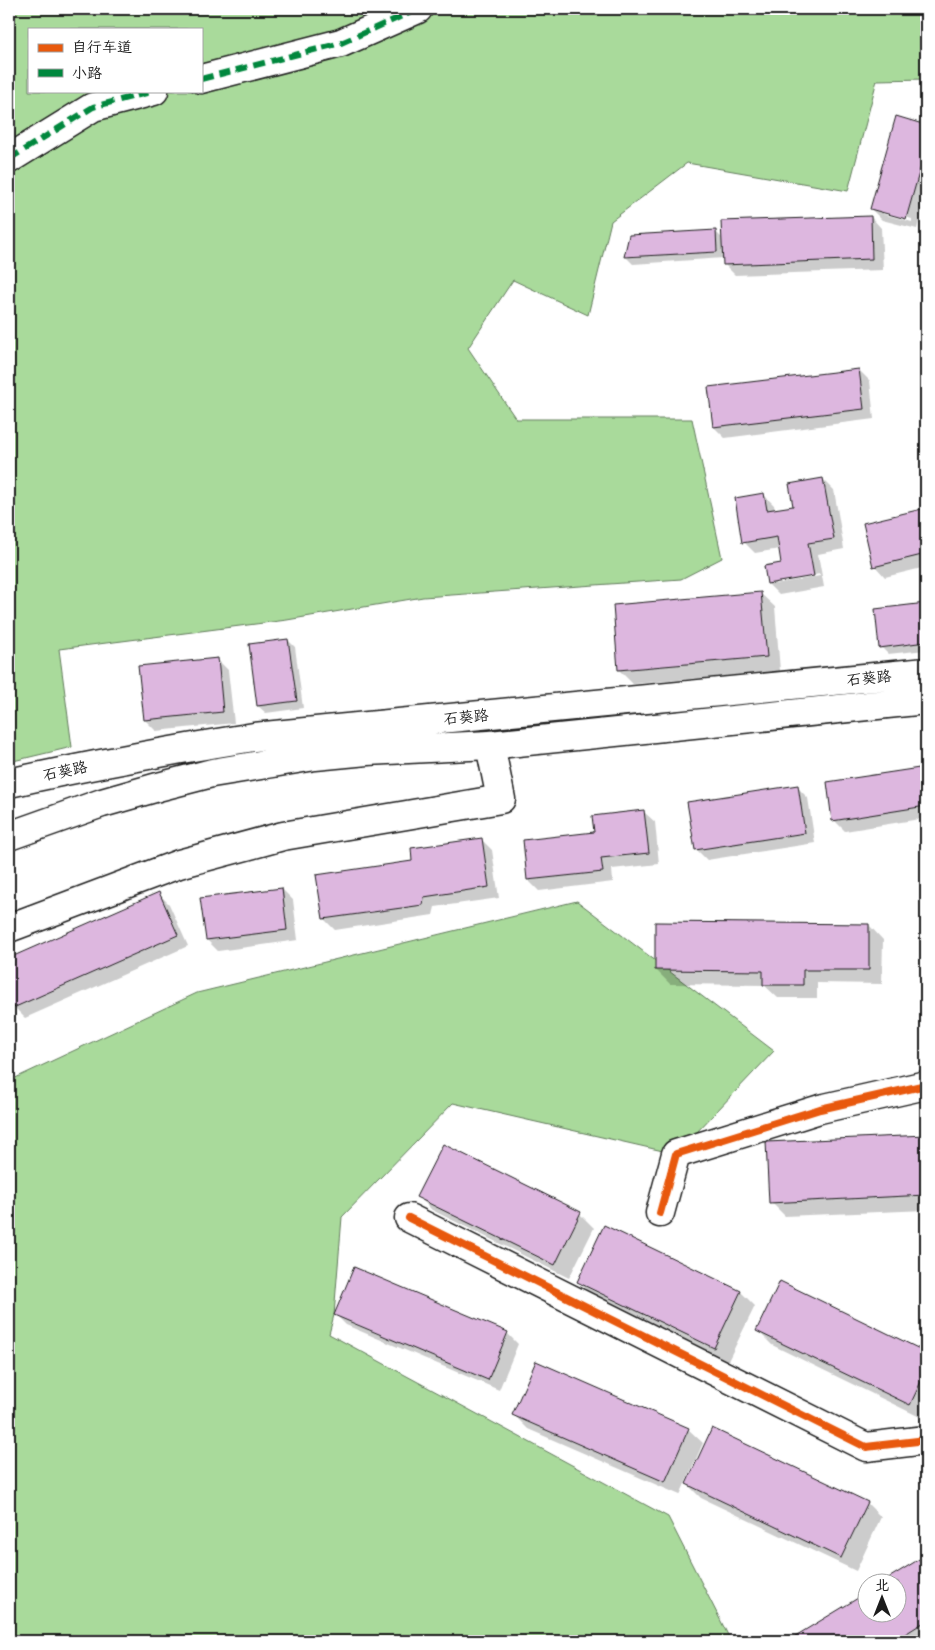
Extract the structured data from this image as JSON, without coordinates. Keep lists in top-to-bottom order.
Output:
{
  "streets": {
    "main road": ["石葵路"]
  },
  "legend": ["自行车道", "小路"],
  "north": "top"
}
